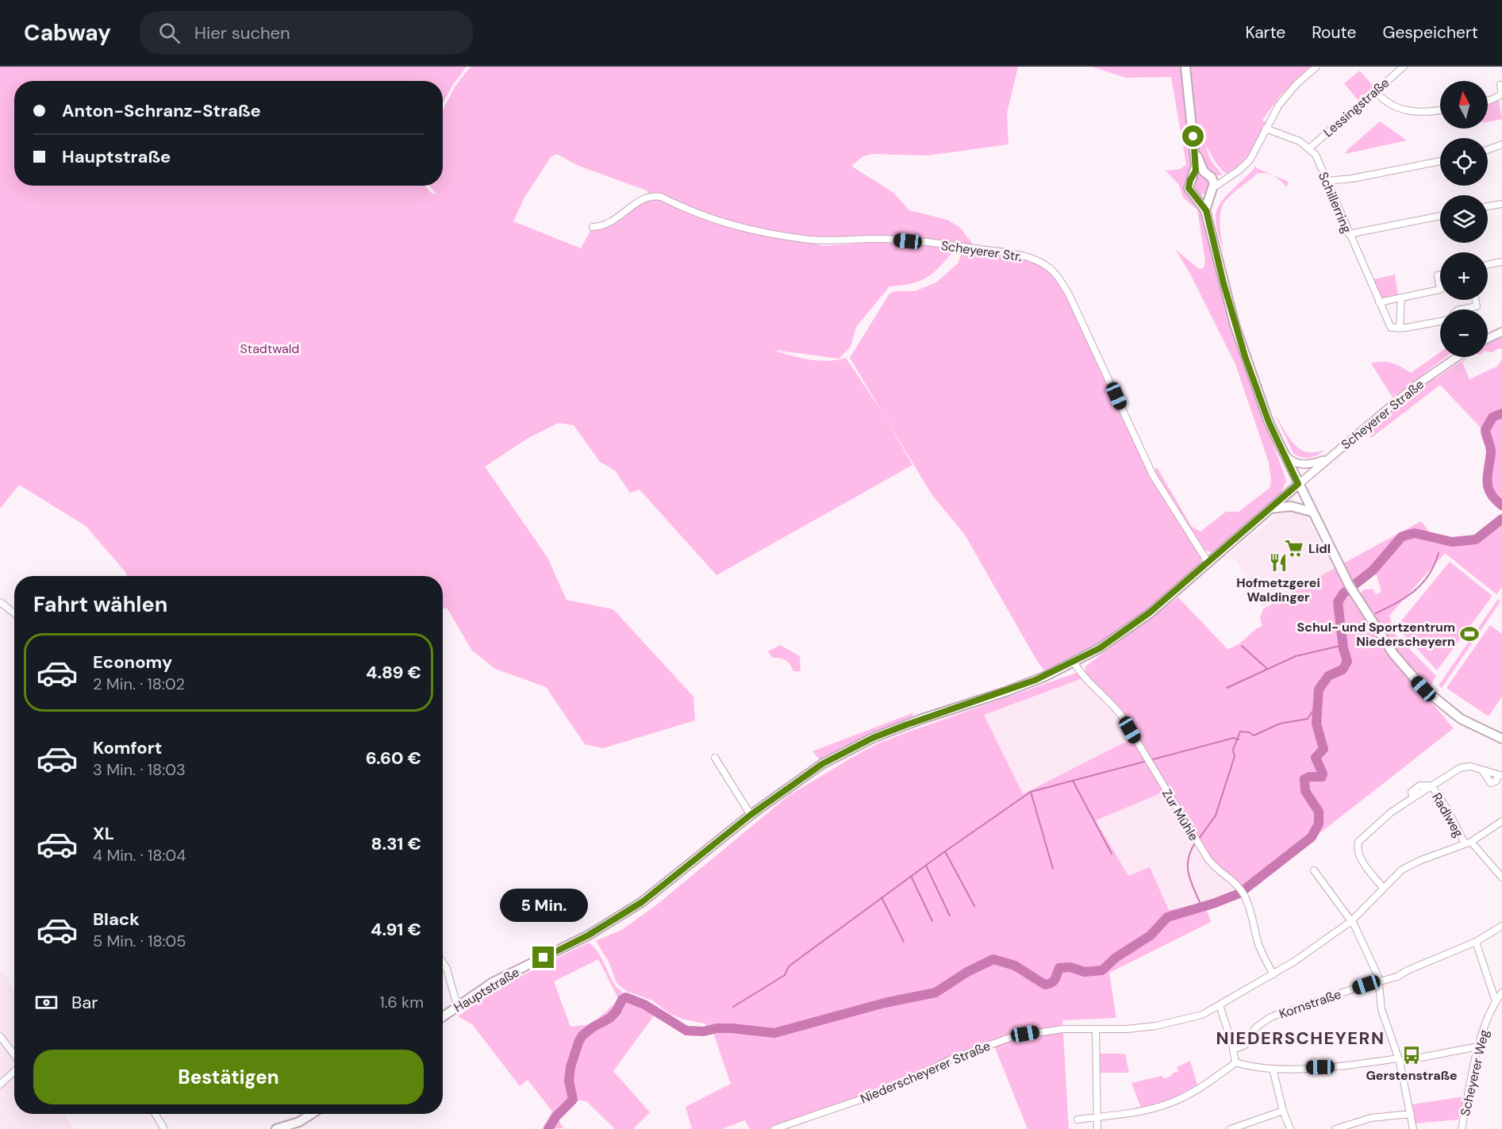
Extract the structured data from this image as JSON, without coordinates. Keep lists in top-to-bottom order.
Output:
{
  "streets": {
    "main road": ["Hauptstraße"],
    "street": [
      "Lessingstraße",
      "Schillerring",
      "Scheyerer Str.",
      "Scheyerer Straße",
      "Zur Mühle",
      "Radlweg",
      "Kornstraße",
      "Niederscheyerer Straße",
      "Scheyerer Weg"
    ]
  },
  "crossings": [
    ["Lessingstraße", "Schillerring"],
    ["Scheyerer Str.", "Hauptstraße"],
    ["Scheyerer Straße", "Hauptstraße"],
    ["Zur Mühle", "Hauptstraße"],
    ["Zur Mühle", "Niederscheyerer Straße"],
    ["Radlweg", "Niederscheyerer Straße"]
  ],
  "districts": ["NIEDERSCHEYERN"],
  "parks": ["Stadtwald"],
  "places": {
    "supermarket": ["Lidl"],
    "restaurant": ["Hofmetzgerei Waldinger"],
    "sports": ["Schul- und Sportzentrum Niederscheyern"],
    "bus stop": ["Gerstenstraße"]
  },
  "north": "top",
  "page": {
    "header": "Cabway",
    "search": "Hier suchen",
    "nav": ["Karte", "Route", "Gespeichert"],
    "map_buttons": ["+", "−"],
    "banner": ["Anton-Schranz-Straße", "Hauptstraße"],
    "heading": "Fahrt wählen",
    "list": [
      {
        "name": "Economy",
        "note": "2 Min. · 18:02",
        "value": "4.89 €"
      },
      {
        "name": "Komfort",
        "note": "3 Min. · 18:03",
        "value": "6.60 €"
      },
      {
        "name": "XL",
        "note": "4 Min. · 18:04",
        "value": "8.31 €"
      },
      {
        "name": "Black",
        "note": "5 Min. · 18:05",
        "value": "4.91 €"
      }
    ],
    "bubble": "5 Min.",
    "pay": ["Bar", "1.6 km"],
    "buttons": "Bestätigen"
  }
}
